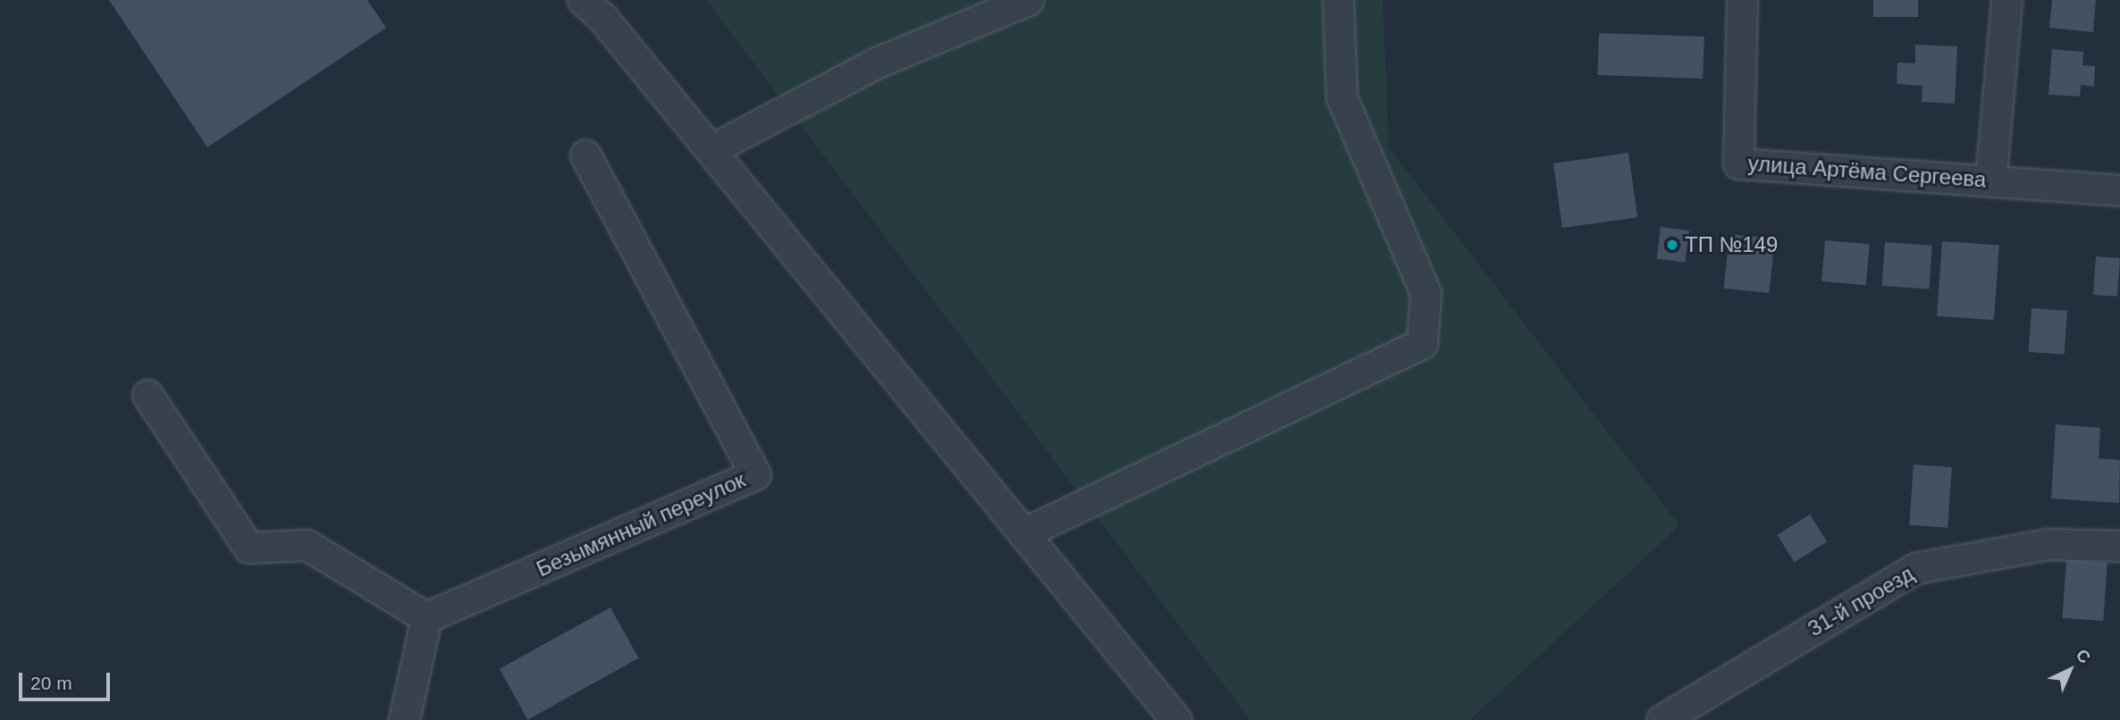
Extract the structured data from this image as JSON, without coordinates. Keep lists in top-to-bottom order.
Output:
{
  "streets": {
    "street": ["улица Артёма Сергеева", "Безымянный переулок", "31-й проезд"]
  },
  "places": ["ТП №149"],
  "scale_bar": "20 m",
  "north": "top right"
}
